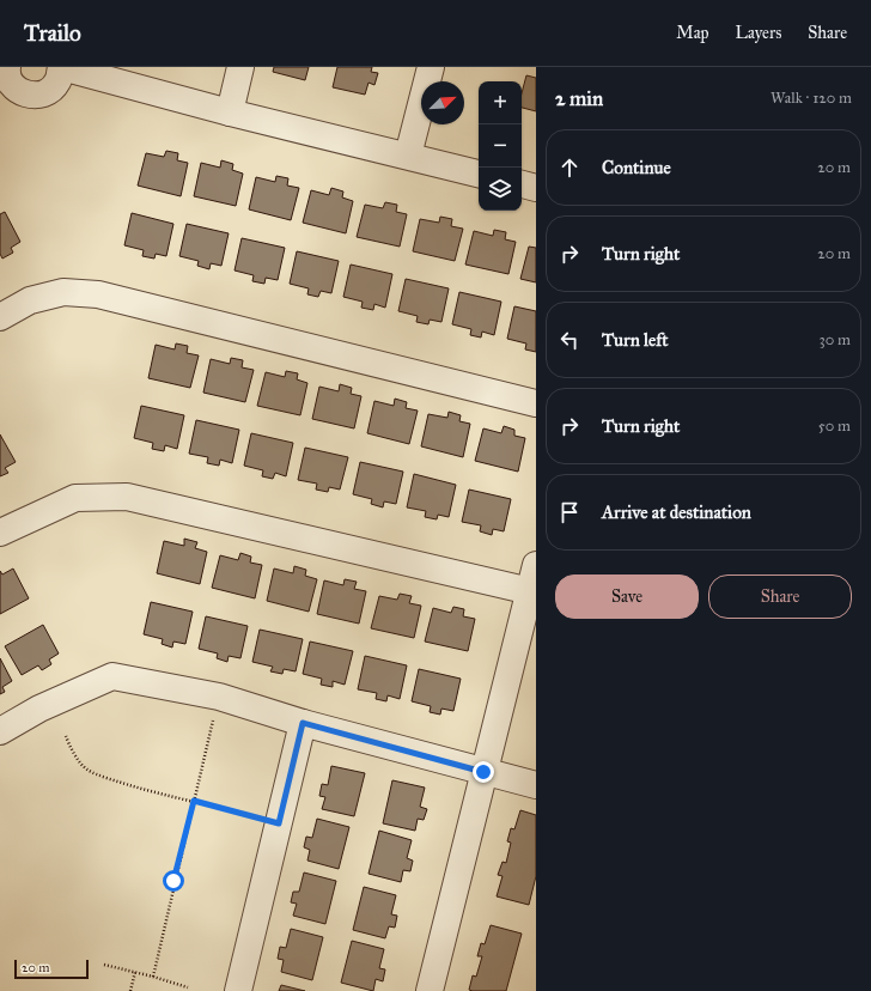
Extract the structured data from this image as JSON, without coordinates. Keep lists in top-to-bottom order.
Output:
{
  "scale_bar": "20 m",
  "north": "top right",
  "page": {
    "header": "Trailo",
    "nav": ["Map", "Layers", "Share"],
    "heading": ["2 min", "Walk · 120 m"],
    "map_buttons": ["+", "−"],
    "list": [
      ["Continue", "20 m"],
      ["Turn right", "20 m"],
      ["Turn left", "30 m"],
      ["Turn right", "50 m"],
      "Arrive at destination"
    ],
    "buttons": ["Save", "Share"],
    "scale": "20 m"
  }
}
